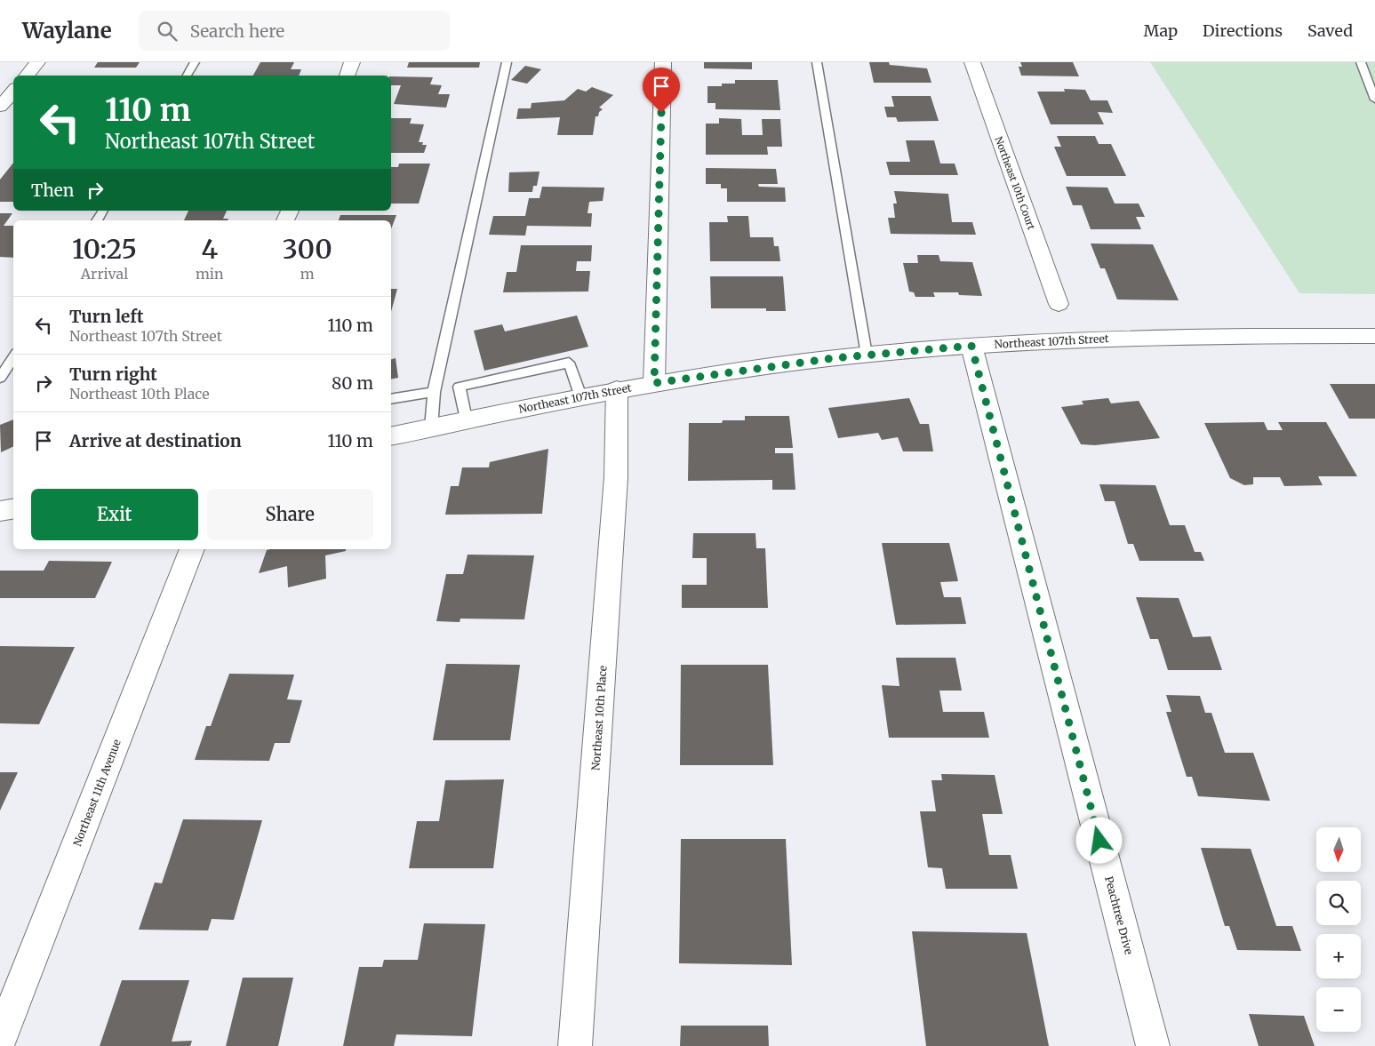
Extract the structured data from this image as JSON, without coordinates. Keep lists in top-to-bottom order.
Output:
{
  "streets": {
    "street": [
      "Northeast 10th Court",
      "Northeast 107th Street",
      "Northeast 10th Place",
      "Northeast 11th Avenue",
      "Peachtree Drive"
    ]
  },
  "crossings": [
    ["Northeast 107th Street", "Northeast 10th Place"],
    ["Northeast 107th Street", "Peachtree Drive"]
  ],
  "north": "bottom",
  "page": {
    "header": "Waylane",
    "search": "Search here",
    "nav": ["Map", "Directions", "Saved"],
    "turn": ["110 m", "Northeast 107th Street"],
    "then": "Then",
    "eta": [
      "10:25",
      "Arrival",
      "4",
      "min",
      "300",
      "m"
    ],
    "list": [
      {
        "name": "Turn left",
        "note": "Northeast 107th Street",
        "value": "110 m"
      },
      {
        "name": "Turn right",
        "note": "Northeast 10th Place",
        "value": "80 m"
      },
      {
        "name": "Arrive at destination",
        "value": "110 m"
      }
    ],
    "buttons": ["Exit", "Share"],
    "map_buttons": ["+", "−"]
  }
}
